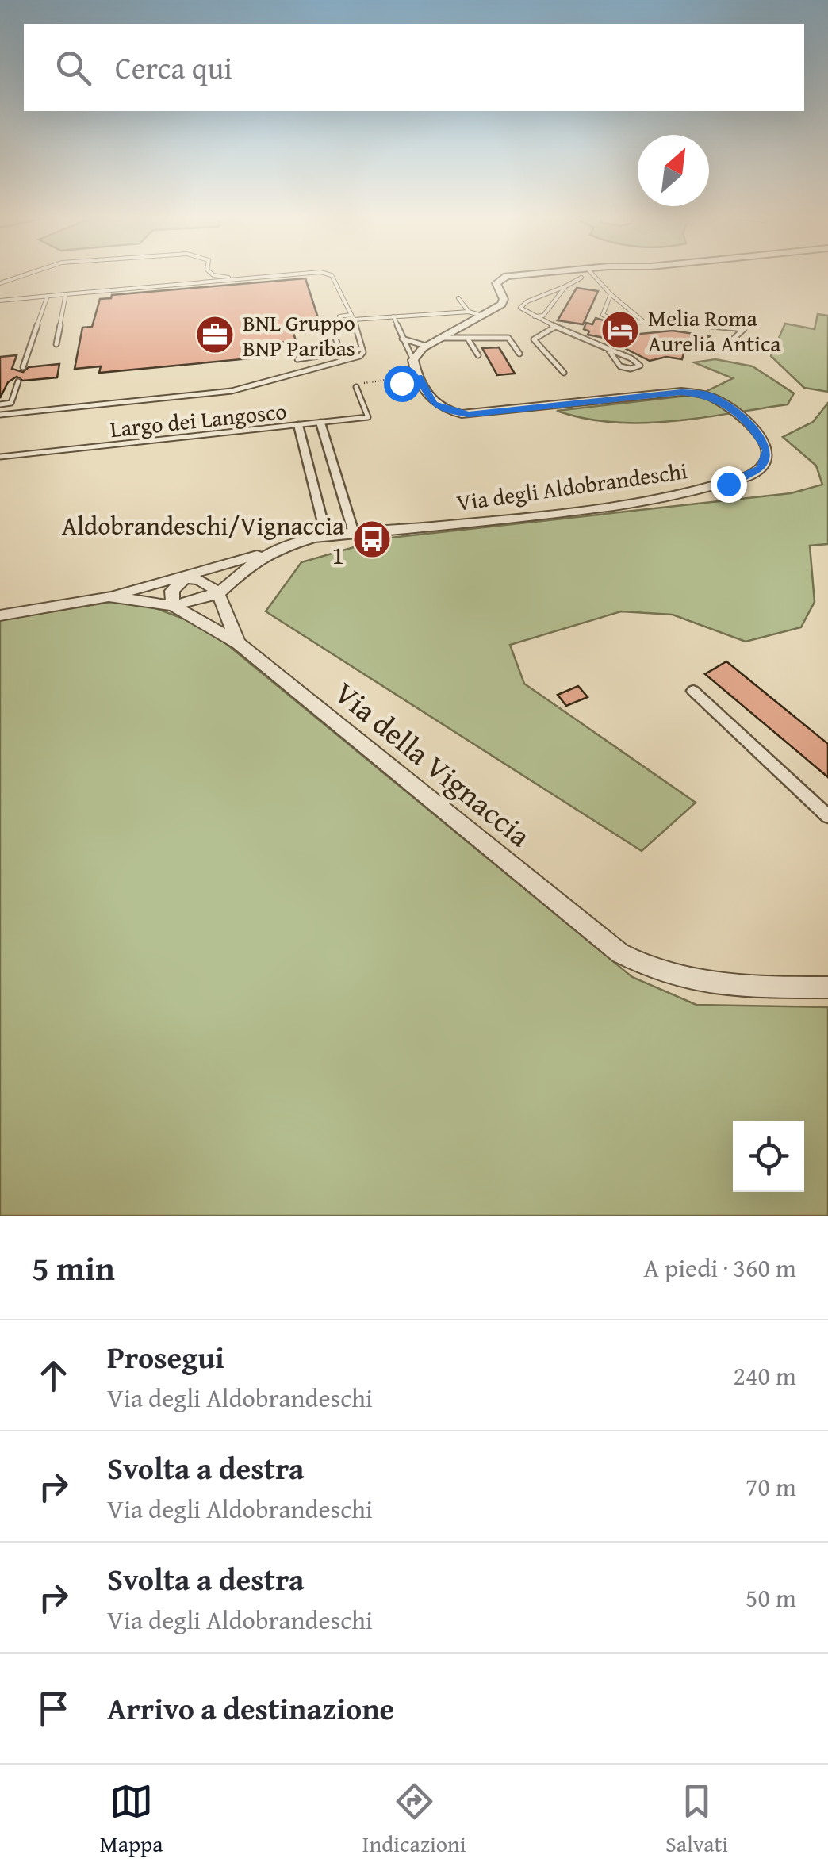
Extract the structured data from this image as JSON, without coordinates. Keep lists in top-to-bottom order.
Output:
{
  "streets": {
    "street": ["Via degli Aldobrandeschi", "Via della Vignaccia"],
    "lane": ["Largo dei Langosco"]
  },
  "crossings": [
    ["Via degli Aldobrandeschi", "Via della Vignaccia"]
  ],
  "places": {
    "hotel": ["Melia Roma Aurelia Antica"],
    "office": ["BNL Gruppo BNP Paribas"],
    "bus stop": ["Aldobrandeschi/Vignaccia 1"]
  },
  "north": "top right",
  "page": {
    "search": "Cerca qui",
    "heading": ["5 min", "A piedi · 360 m"],
    "list": [
      ["Prosegui", "Via degli Aldobrandeschi", "240 m"],
      ["Svolta a destra", "Via degli Aldobrandeschi", "70 m"],
      ["Svolta a destra", "Via degli Aldobrandeschi", "50 m"],
      "Arrivo a destinazione"
    ],
    "nav": ["Mappa", "Indicazioni", "Salvati"]
  }
}
